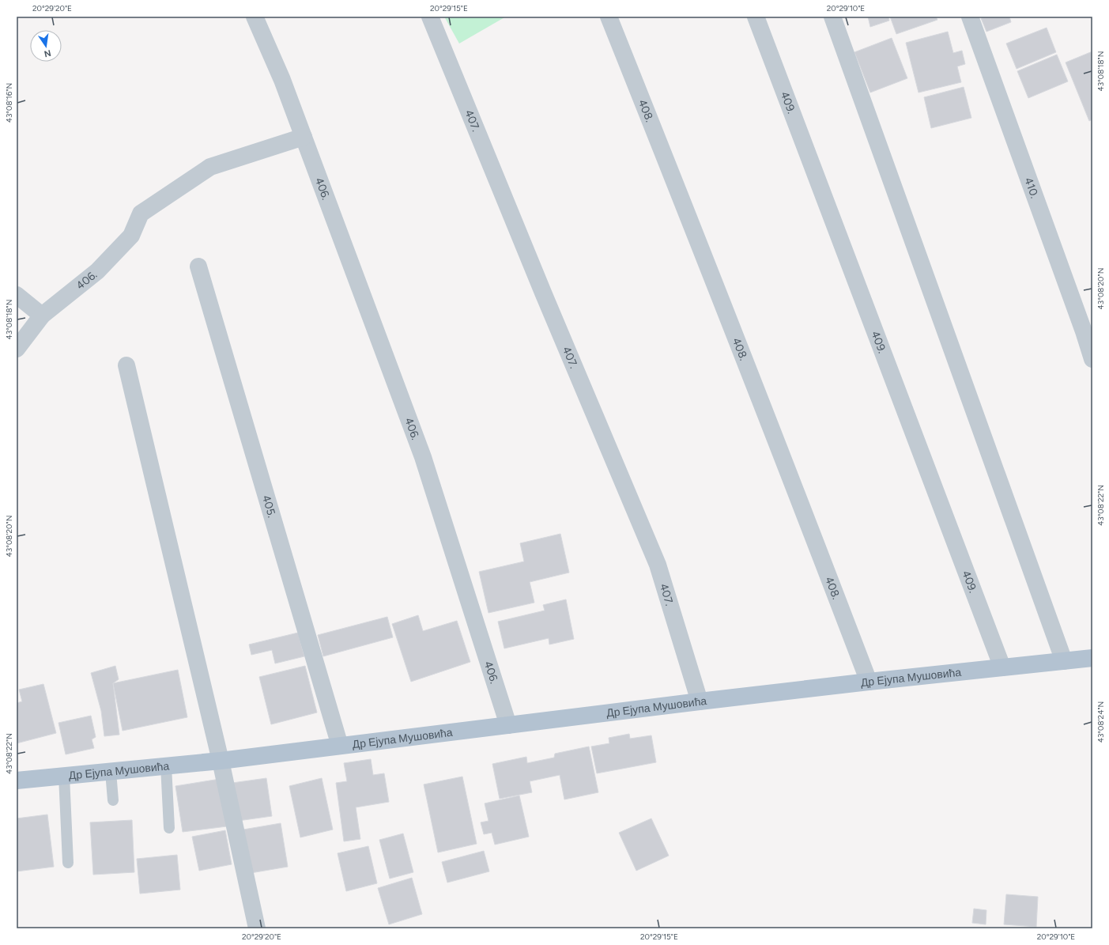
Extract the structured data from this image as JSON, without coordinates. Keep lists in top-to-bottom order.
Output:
{
  "streets": {
    "main road": ["Др Ејупа Мушовића"],
    "street": [
      "409.",
      "408.",
      "407.",
      "410.",
      "406.",
      "405."
    ]
  },
  "crossings": [
    ["409.", "Др Ејупа Мушовића"],
    ["408.", "Др Ејупа Мушовића"],
    ["407.", "Др Ејупа Мушовића"],
    ["406.", "Др Ејупа Мушовића"],
    ["405.", "Др Ејупа Мушовића"]
  ],
  "north": "bottom",
  "coordinates": [
    "20°29'20\"E",
    "20°29'15\"E",
    "20°29'10\"E",
    "43°08'18\"N",
    "43°08'16\"N",
    "43°08'20\"N",
    "43°08'22\"N",
    "43°08'24\"N"
  ]
}
